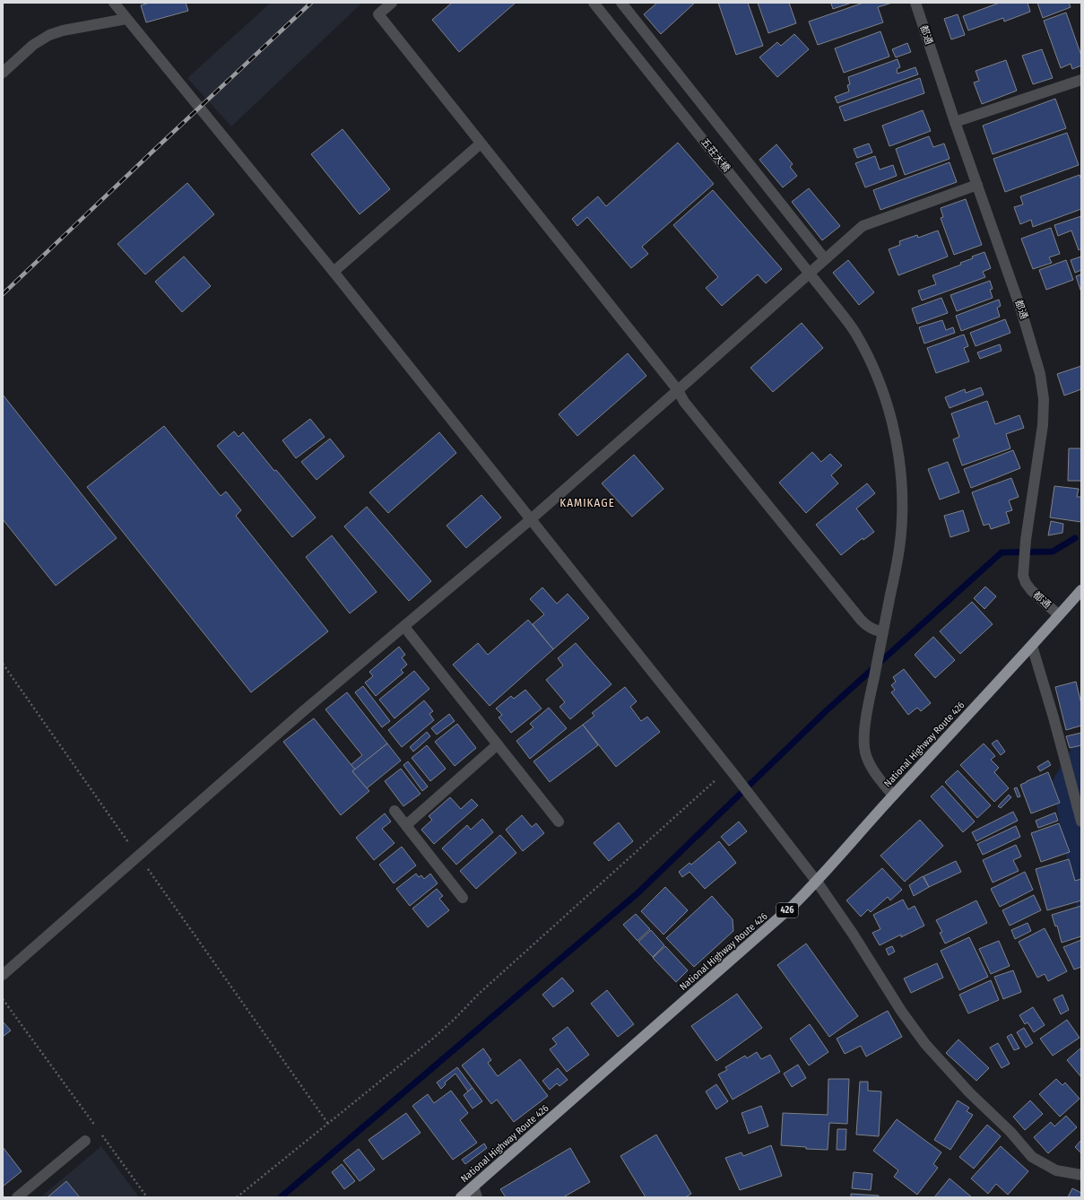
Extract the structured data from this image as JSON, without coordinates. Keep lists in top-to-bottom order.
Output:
{
  "streets": {
    "highway": ["National Highway Route 426", "426"],
    "street": ["都通", "五荘大橋"]
  },
  "crossings": [
    ["都通", "National Highway Route 426"],
    ["五荘大橋", "National Highway Route 426"]
  ],
  "districts": ["KAMIKAGE"]
}
